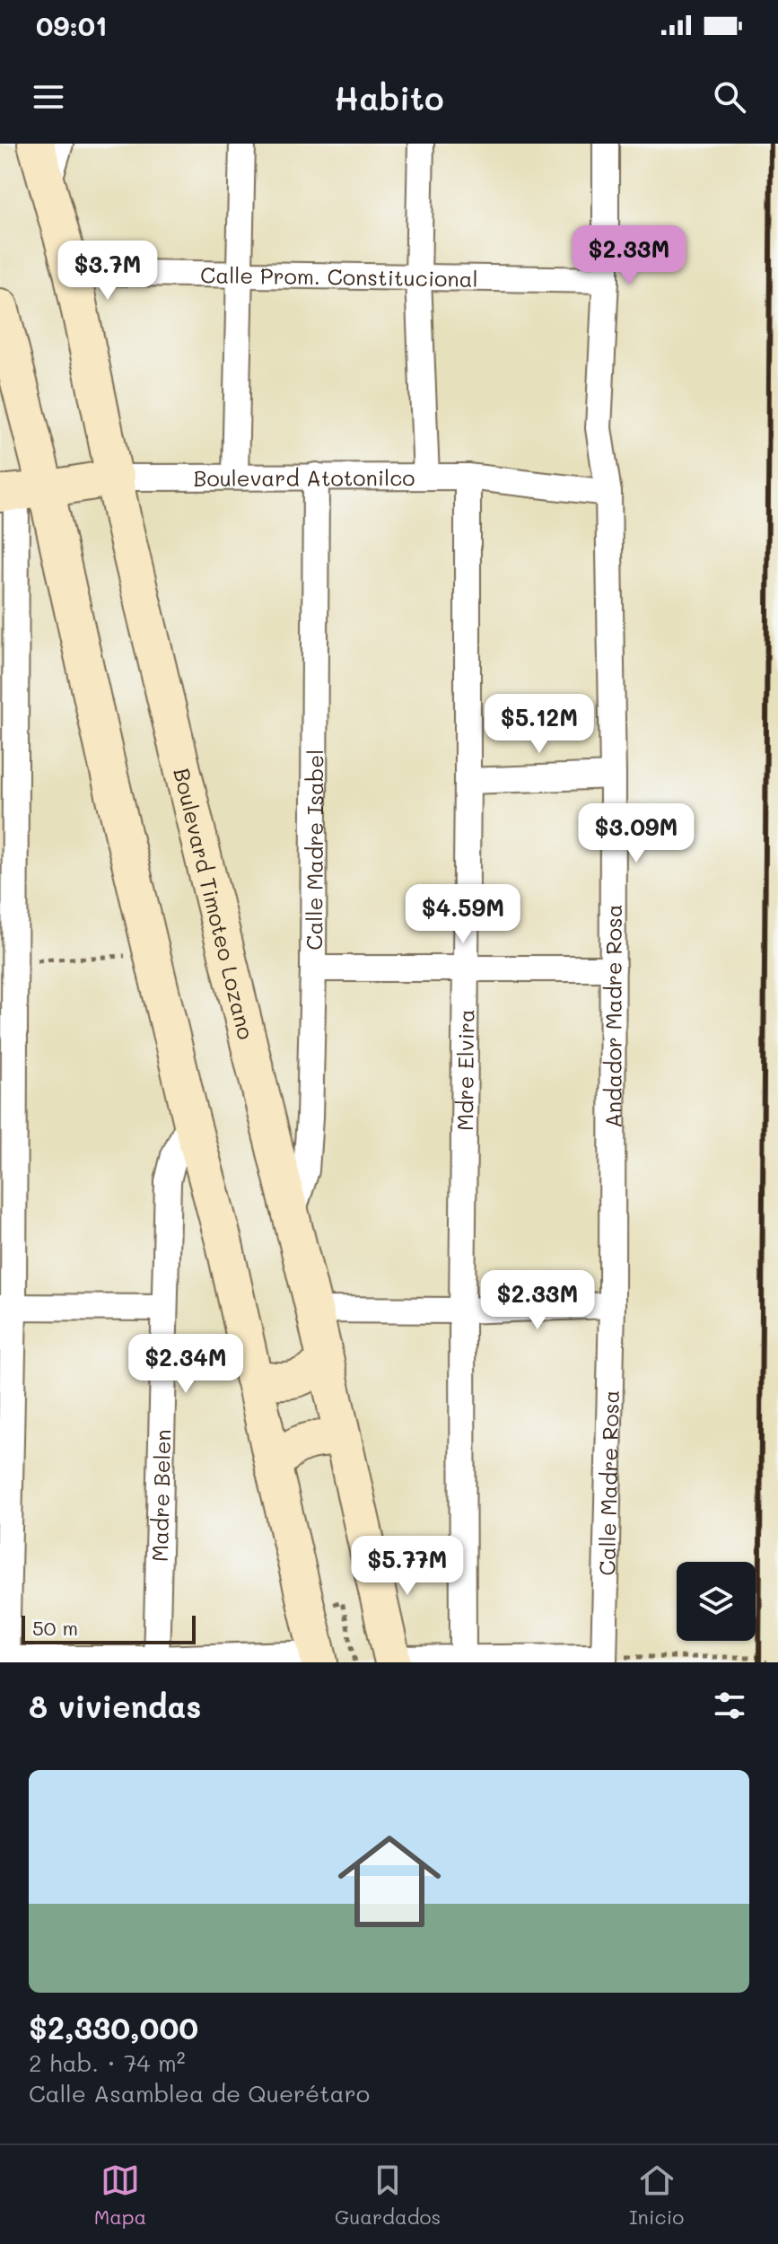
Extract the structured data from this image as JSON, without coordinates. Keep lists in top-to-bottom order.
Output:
{
  "streets": {
    "main road": ["Boulevard Atotonilco", "Boulevard Timoteo Lozano"],
    "street": [
      "Calle Prom. Constitucional",
      "Calle Madre Isabel",
      "Andador Madre Rosa",
      "Mdre Elvira",
      "Calle Madre Rosa",
      "Madre Belen"
    ]
  },
  "crossings": [
    ["Calle Prom. Constitucional", "Boulevard Timoteo Lozano"],
    ["Calle Prom. Constitucional", "Andador Madre Rosa"],
    ["Boulevard Atotonilco", "Calle Madre Isabel"],
    ["Boulevard Atotonilco", "Boulevard Timoteo Lozano"],
    ["Boulevard Atotonilco", "Andador Madre Rosa"],
    ["Boulevard Atotonilco", "Mdre Elvira"],
    ["Calle Madre Isabel", "Boulevard Timoteo Lozano"],
    ["Andador Madre Rosa", "Calle Madre Rosa"]
  ],
  "scale_bar": "50 m",
  "page": {
    "status": "09:01",
    "header": "Habito",
    "price": [
      "$2.33M",
      "$3.7M",
      "$5.12M",
      "$3.09M",
      "$4.59M",
      "$2.33M",
      "$2.34M",
      "$5.77M"
    ],
    "scale": "50 m",
    "heading": "8 viviendas",
    "list": [
      {
        "name": "$2,330,000",
        "note": "2 hab. · 74 m² · Calle Asamblea de Querétaro"
      }
    ],
    "tabs": ["Mapa", "Guardados", "Inicio"]
  }
}
